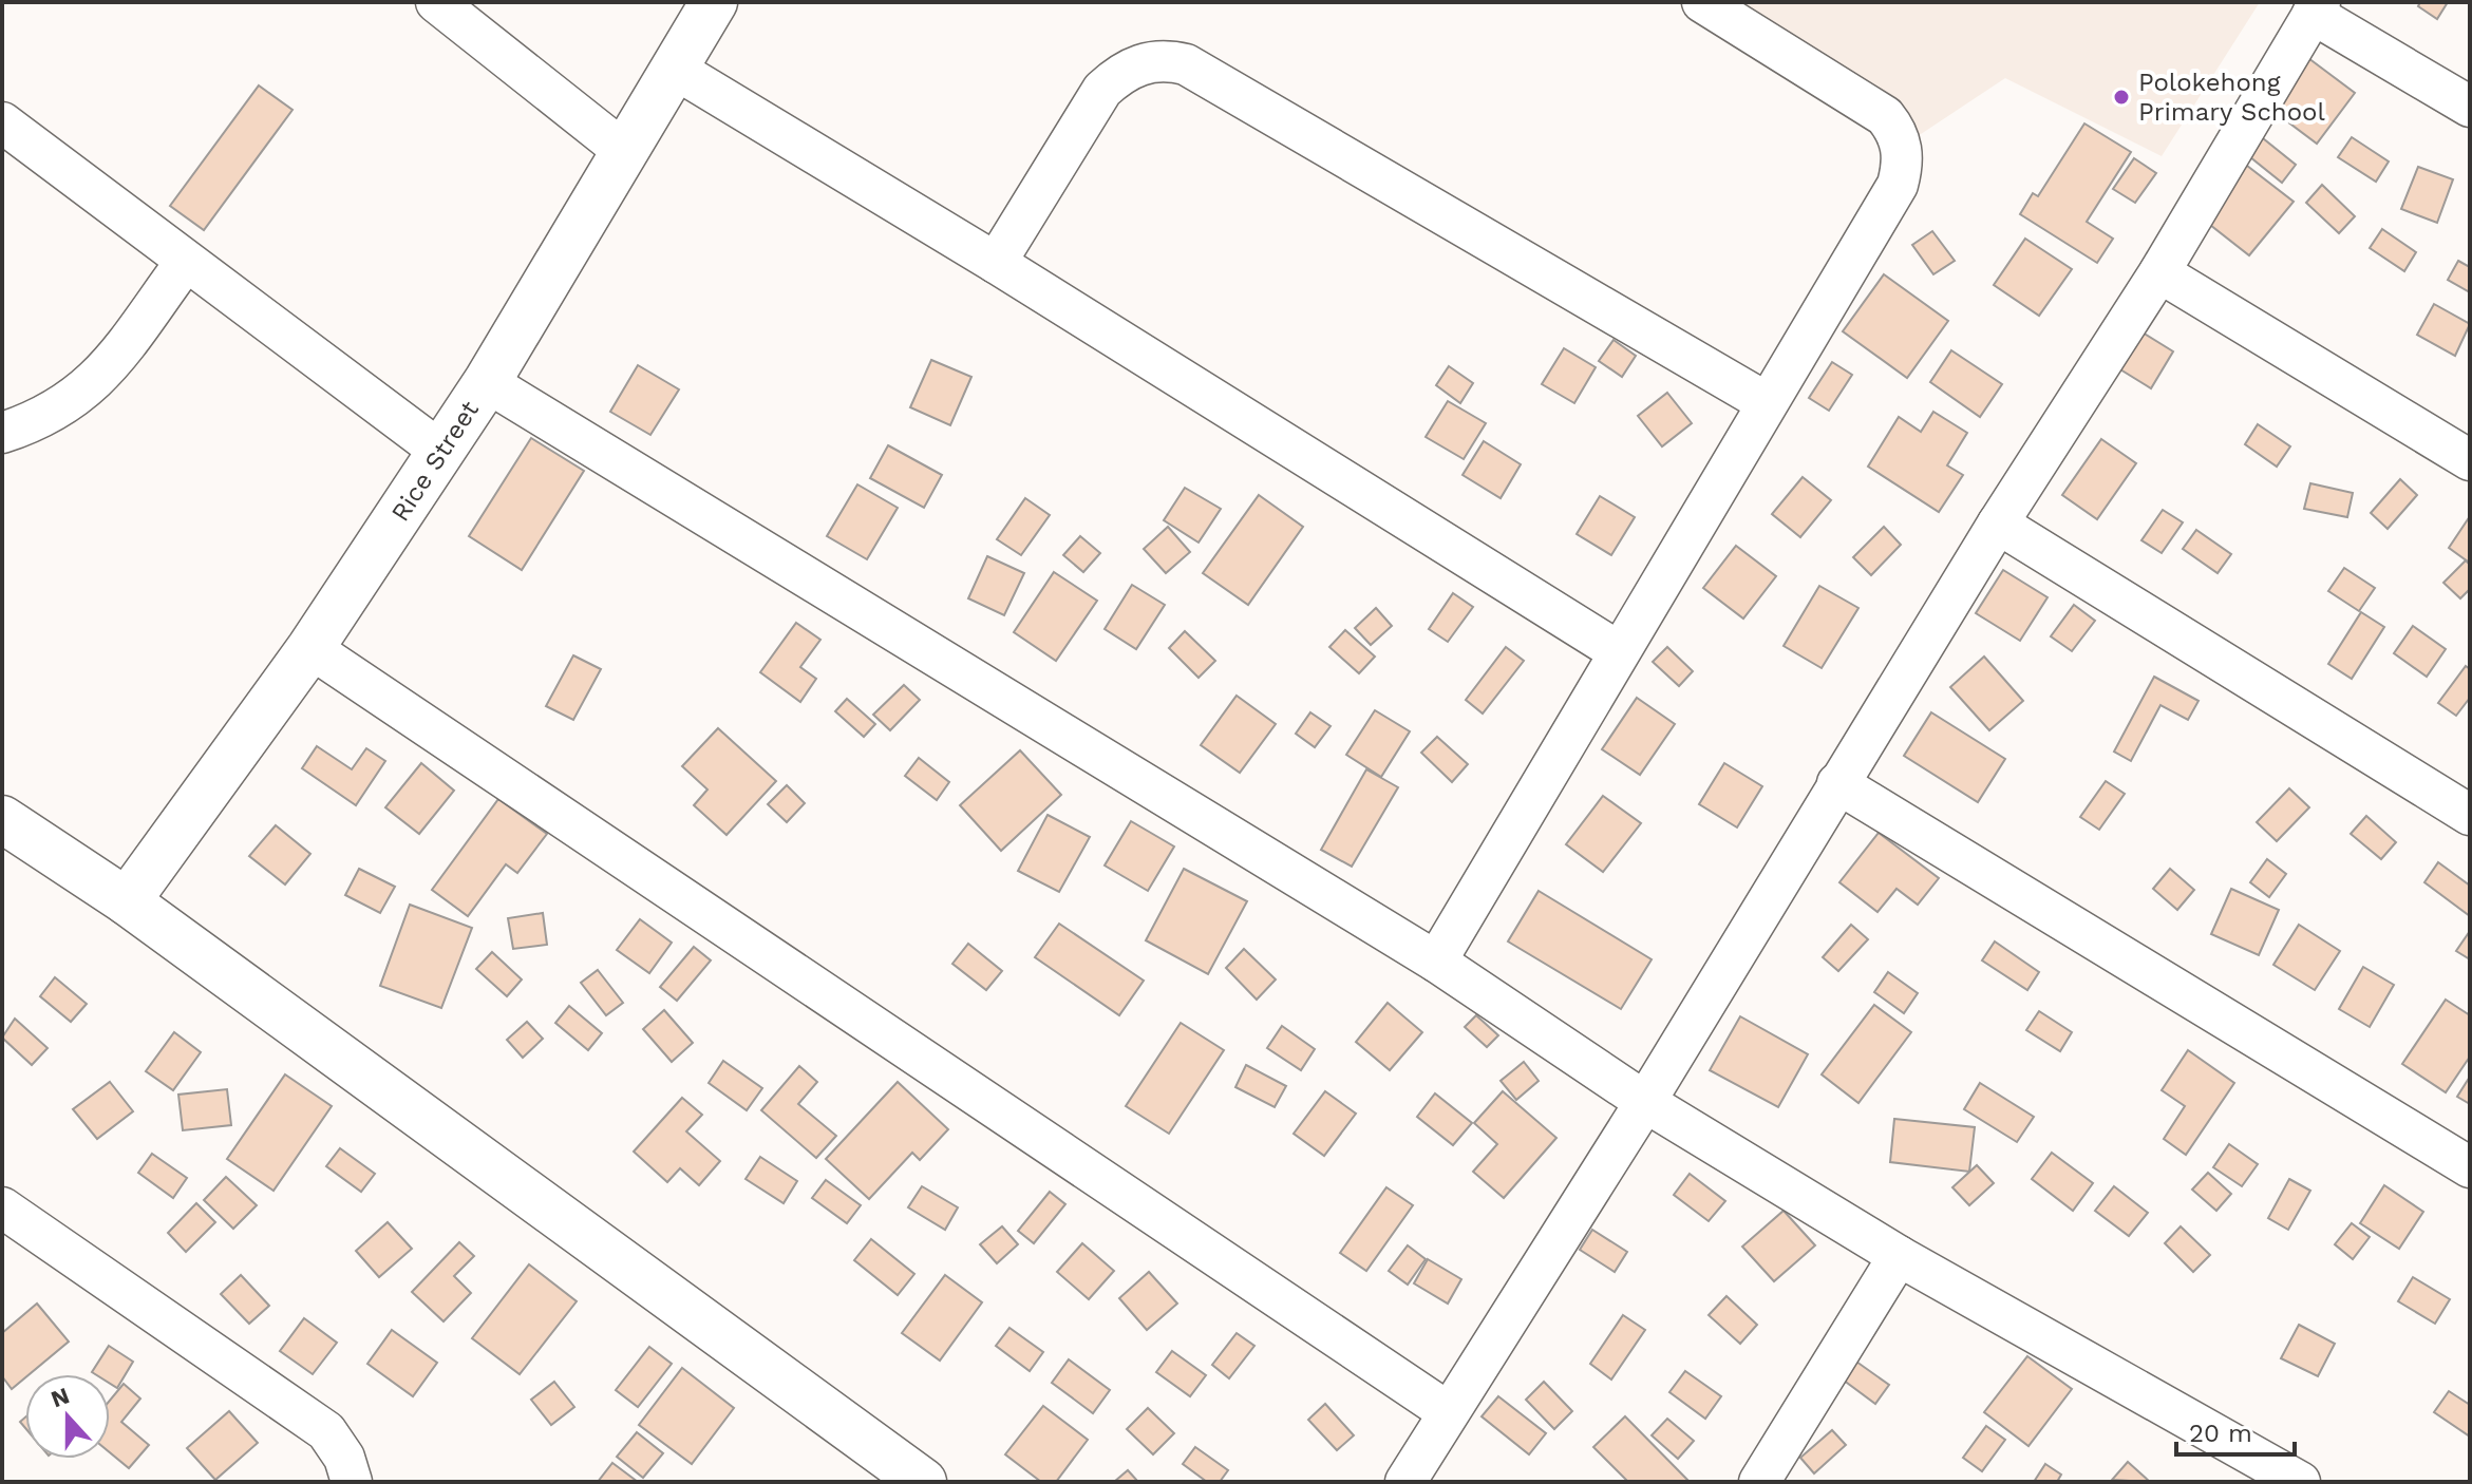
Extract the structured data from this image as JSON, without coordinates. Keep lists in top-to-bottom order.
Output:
{
  "streets": {
    "street": ["Rice Street"]
  },
  "places": ["Polokehong Primary School"],
  "scale_bar": "20 m",
  "north": "top"
}
